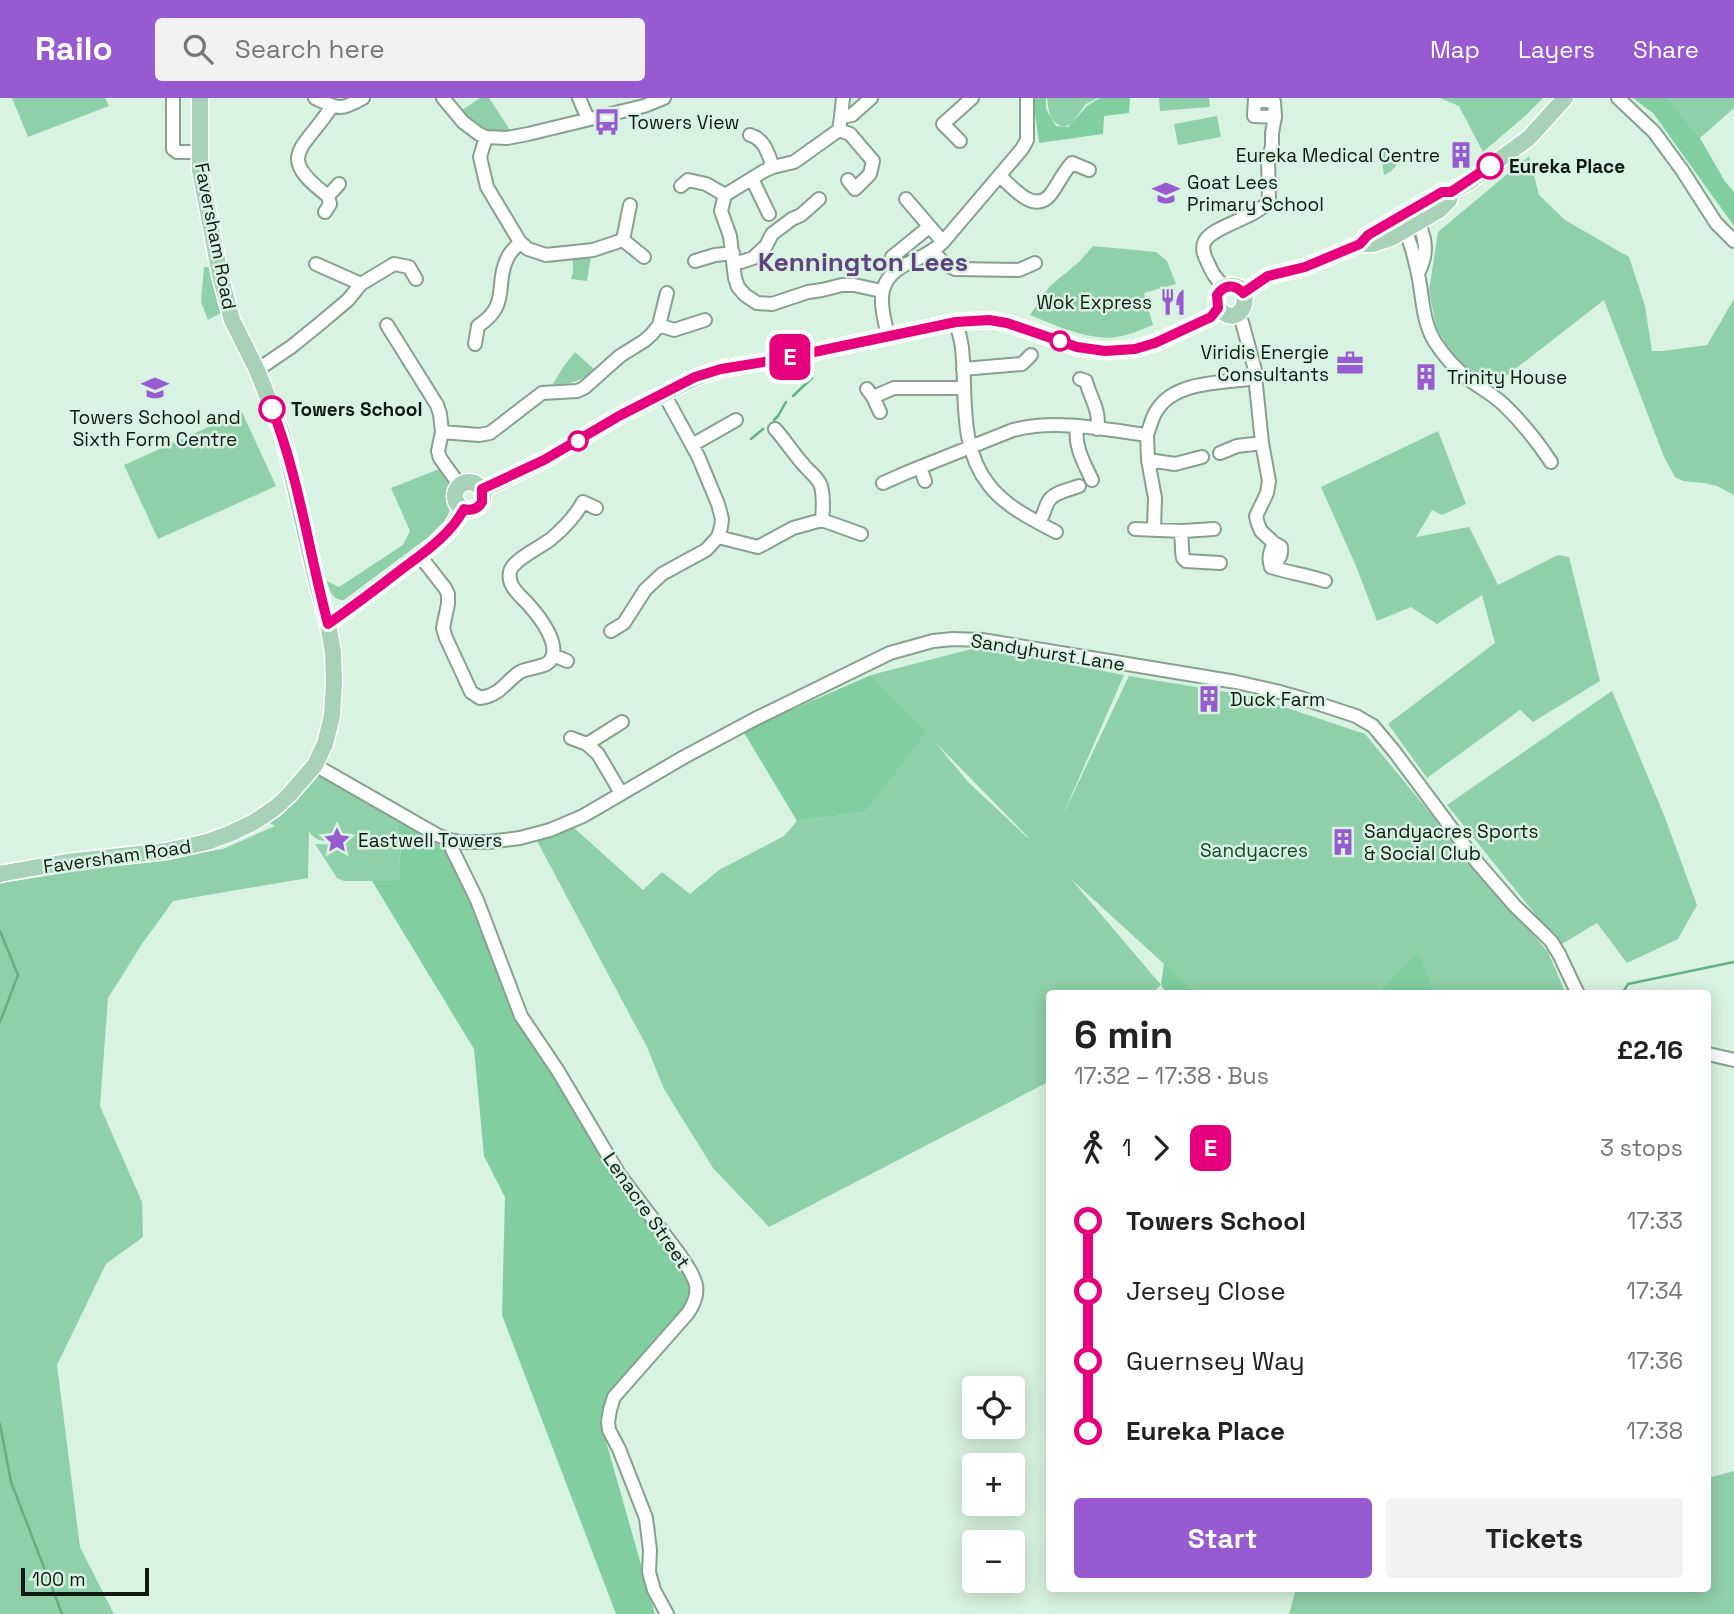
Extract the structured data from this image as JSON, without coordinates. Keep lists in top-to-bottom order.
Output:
{
  "streets": {
    "main road": ["Faversham Road"],
    "street": ["Sandyhurst Lane", "Lenacre Street"]
  },
  "crossings": [
    ["Faversham Road", "Sandyhurst Lane"],
    ["Sandyhurst Lane", "Lenacre Street"]
  ],
  "districts": ["Kennington Lees"],
  "parks": ["Sandyacres"],
  "places": {
    "bus stop": ["Towers View"],
    "building": [
      "Eureka Medical Centre",
      "Trinity House",
      "Duck Farm",
      "Sandyacres Sports & Social Club"
    ],
    "other": ["Eureka Place", "Towers School"],
    "school or university": ["Goat Lees Primary School", "Towers School and Sixth Form Centre"],
    "restaurant": ["Wok Express"],
    "office": ["Viridis Energie Consultants"],
    "place": ["Eastwell Towers"]
  },
  "lines": ["bus line E"],
  "scale_bar": "100 m",
  "page": {
    "header": "Railo",
    "search": "Search here",
    "nav": ["Map", "Layers", "Share"],
    "on_map": "E",
    "heading": ["6 min", "17:32 – 17:38 · Bus", "£2.16"],
    "legs": ["1", "E", "3 stops"],
    "list": [
      {
        "name": "Towers School",
        "value": "17:33"
      },
      {
        "name": "Jersey Close",
        "value": "17:34"
      },
      {
        "name": "Guernsey Way",
        "value": "17:36"
      },
      {
        "name": "Eureka Place",
        "value": "17:38"
      }
    ],
    "map_buttons": ["+", "−"],
    "buttons": ["Start", "Tickets"],
    "scale": "100 m"
  }
}
